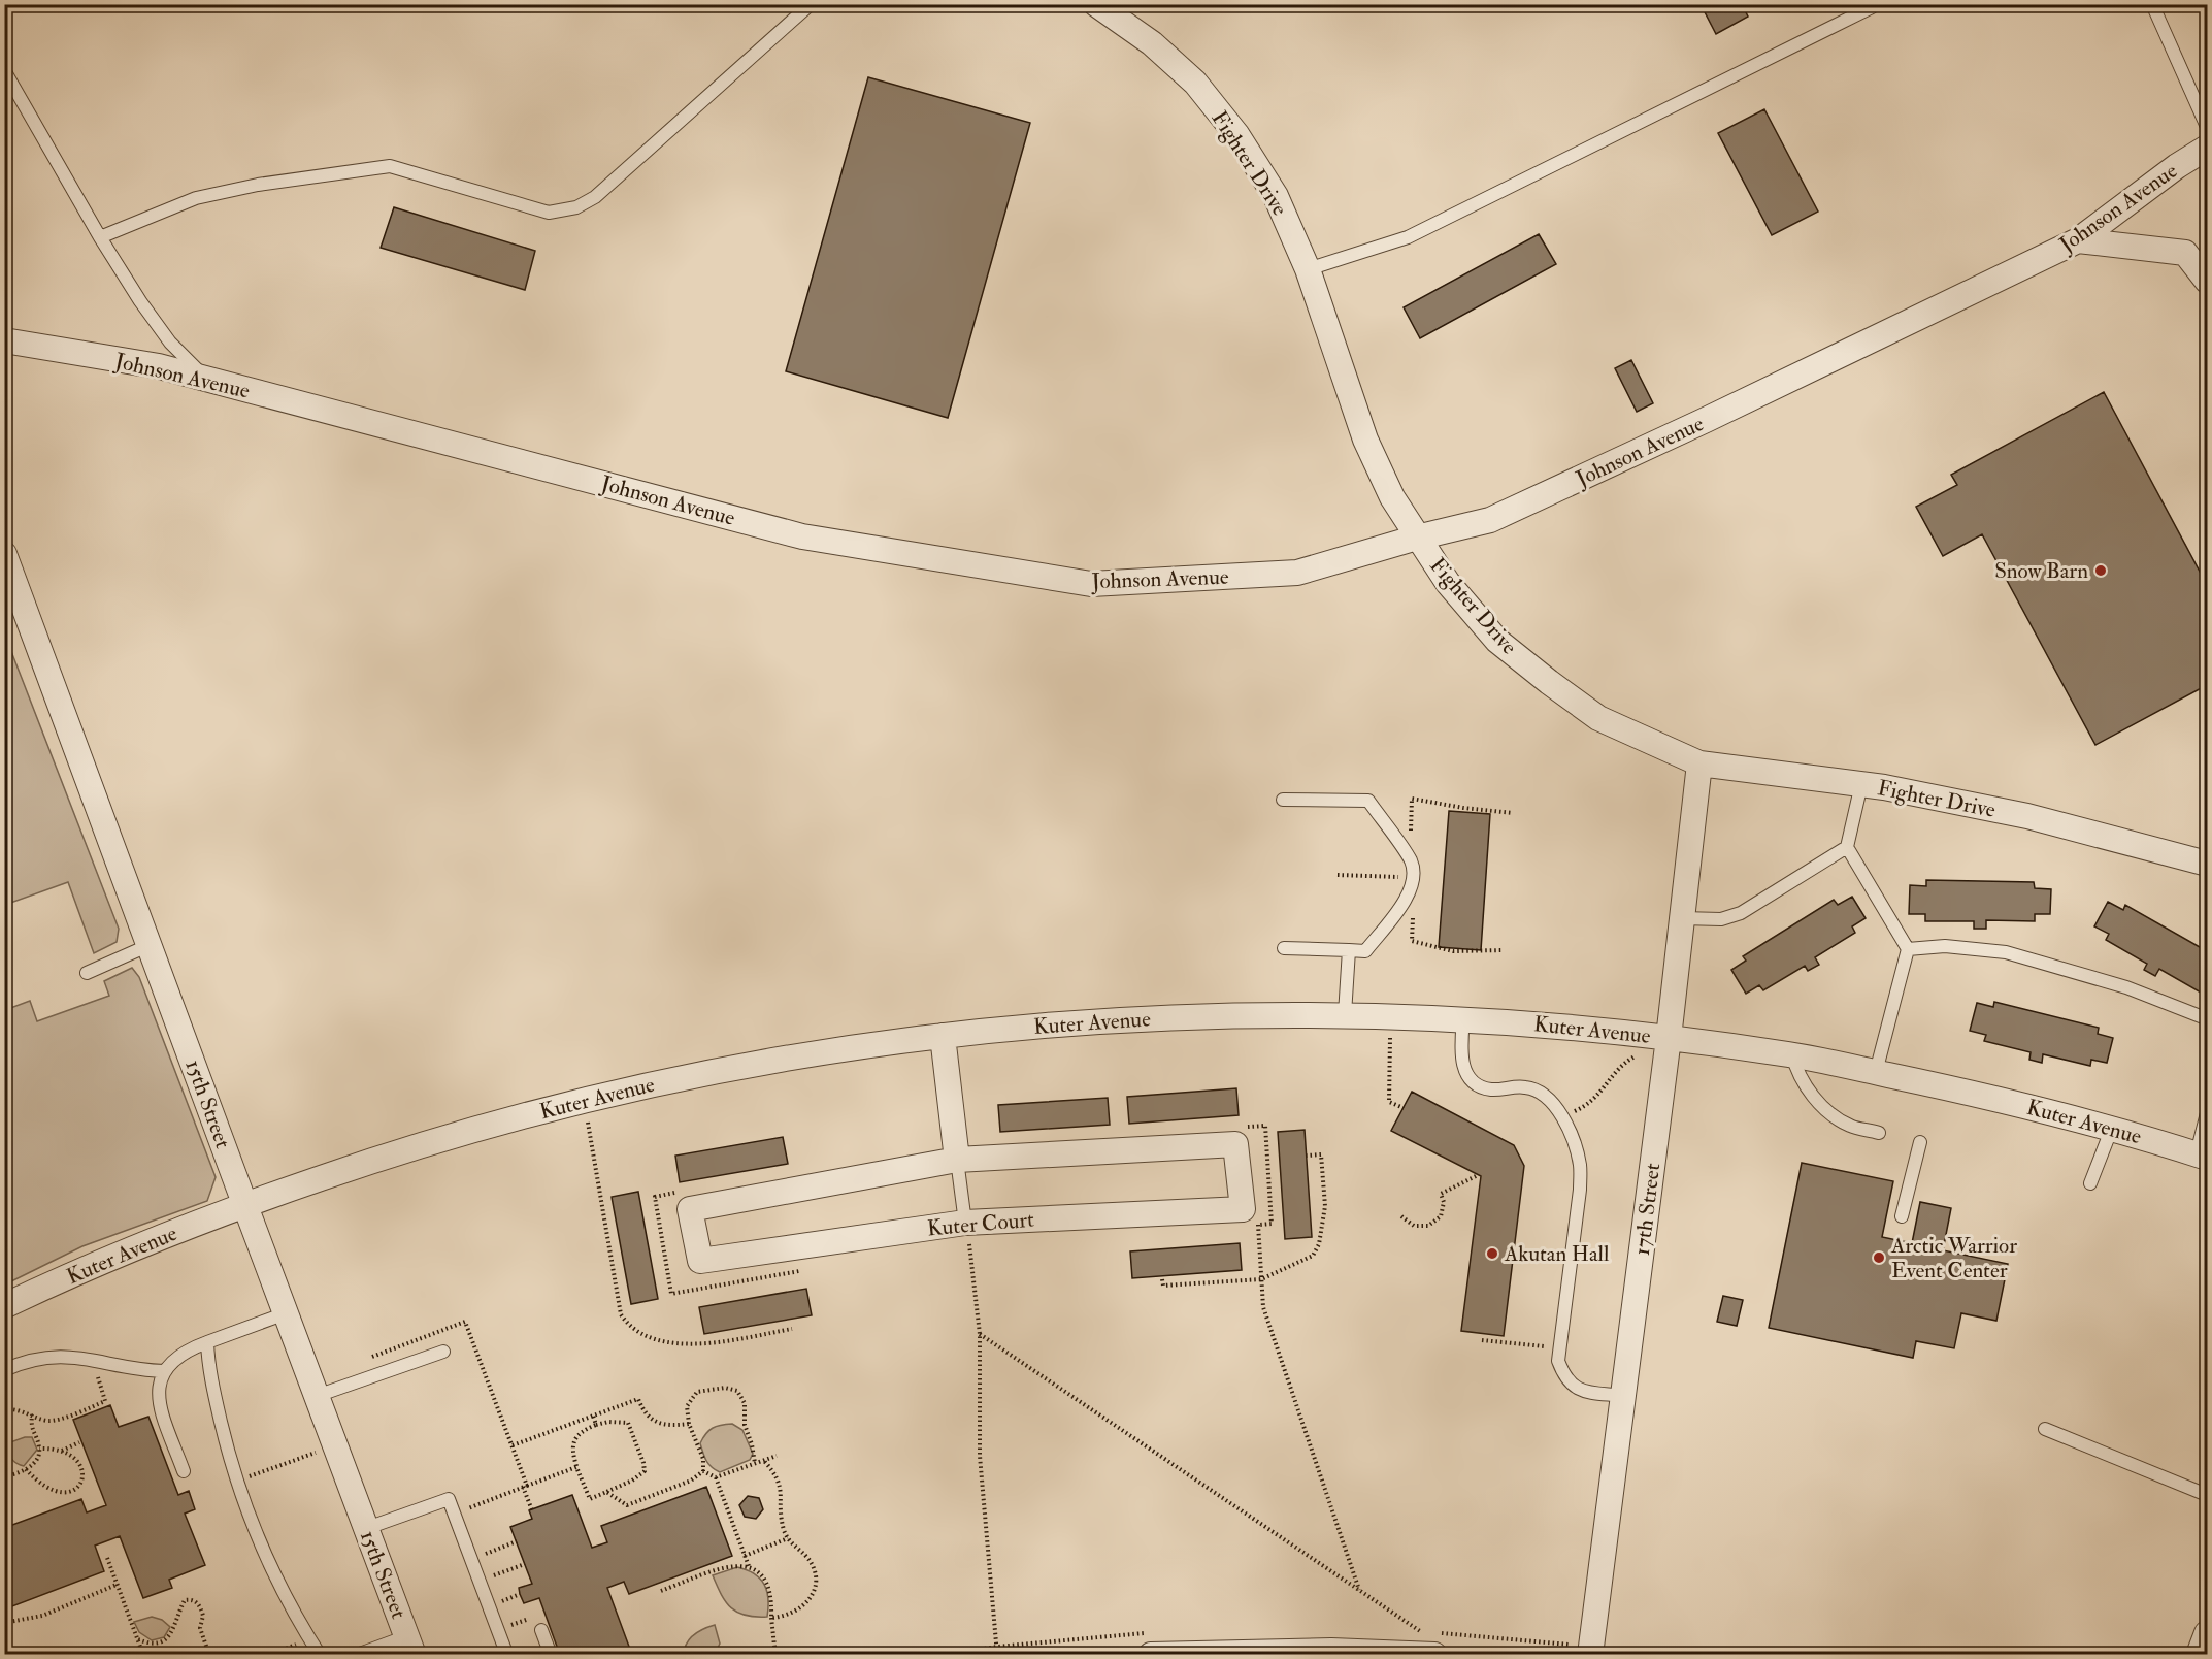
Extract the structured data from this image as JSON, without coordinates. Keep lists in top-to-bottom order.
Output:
{
  "streets": {
    "street": [
      "Fighter Drive",
      "Johnson Avenue",
      "Kuter Avenue",
      "15th Street",
      "17th Street",
      "Kuter Court"
    ]
  },
  "crossings": [
    ["Fighter Drive", "Johnson Avenue"],
    ["Fighter Drive", "17th Street"],
    ["Kuter Avenue", "15th Street"],
    ["Kuter Avenue", "17th Street"]
  ],
  "places": ["Snow Barn", "Akutan Hall", "Arctic Warrior Event Center"]
}
